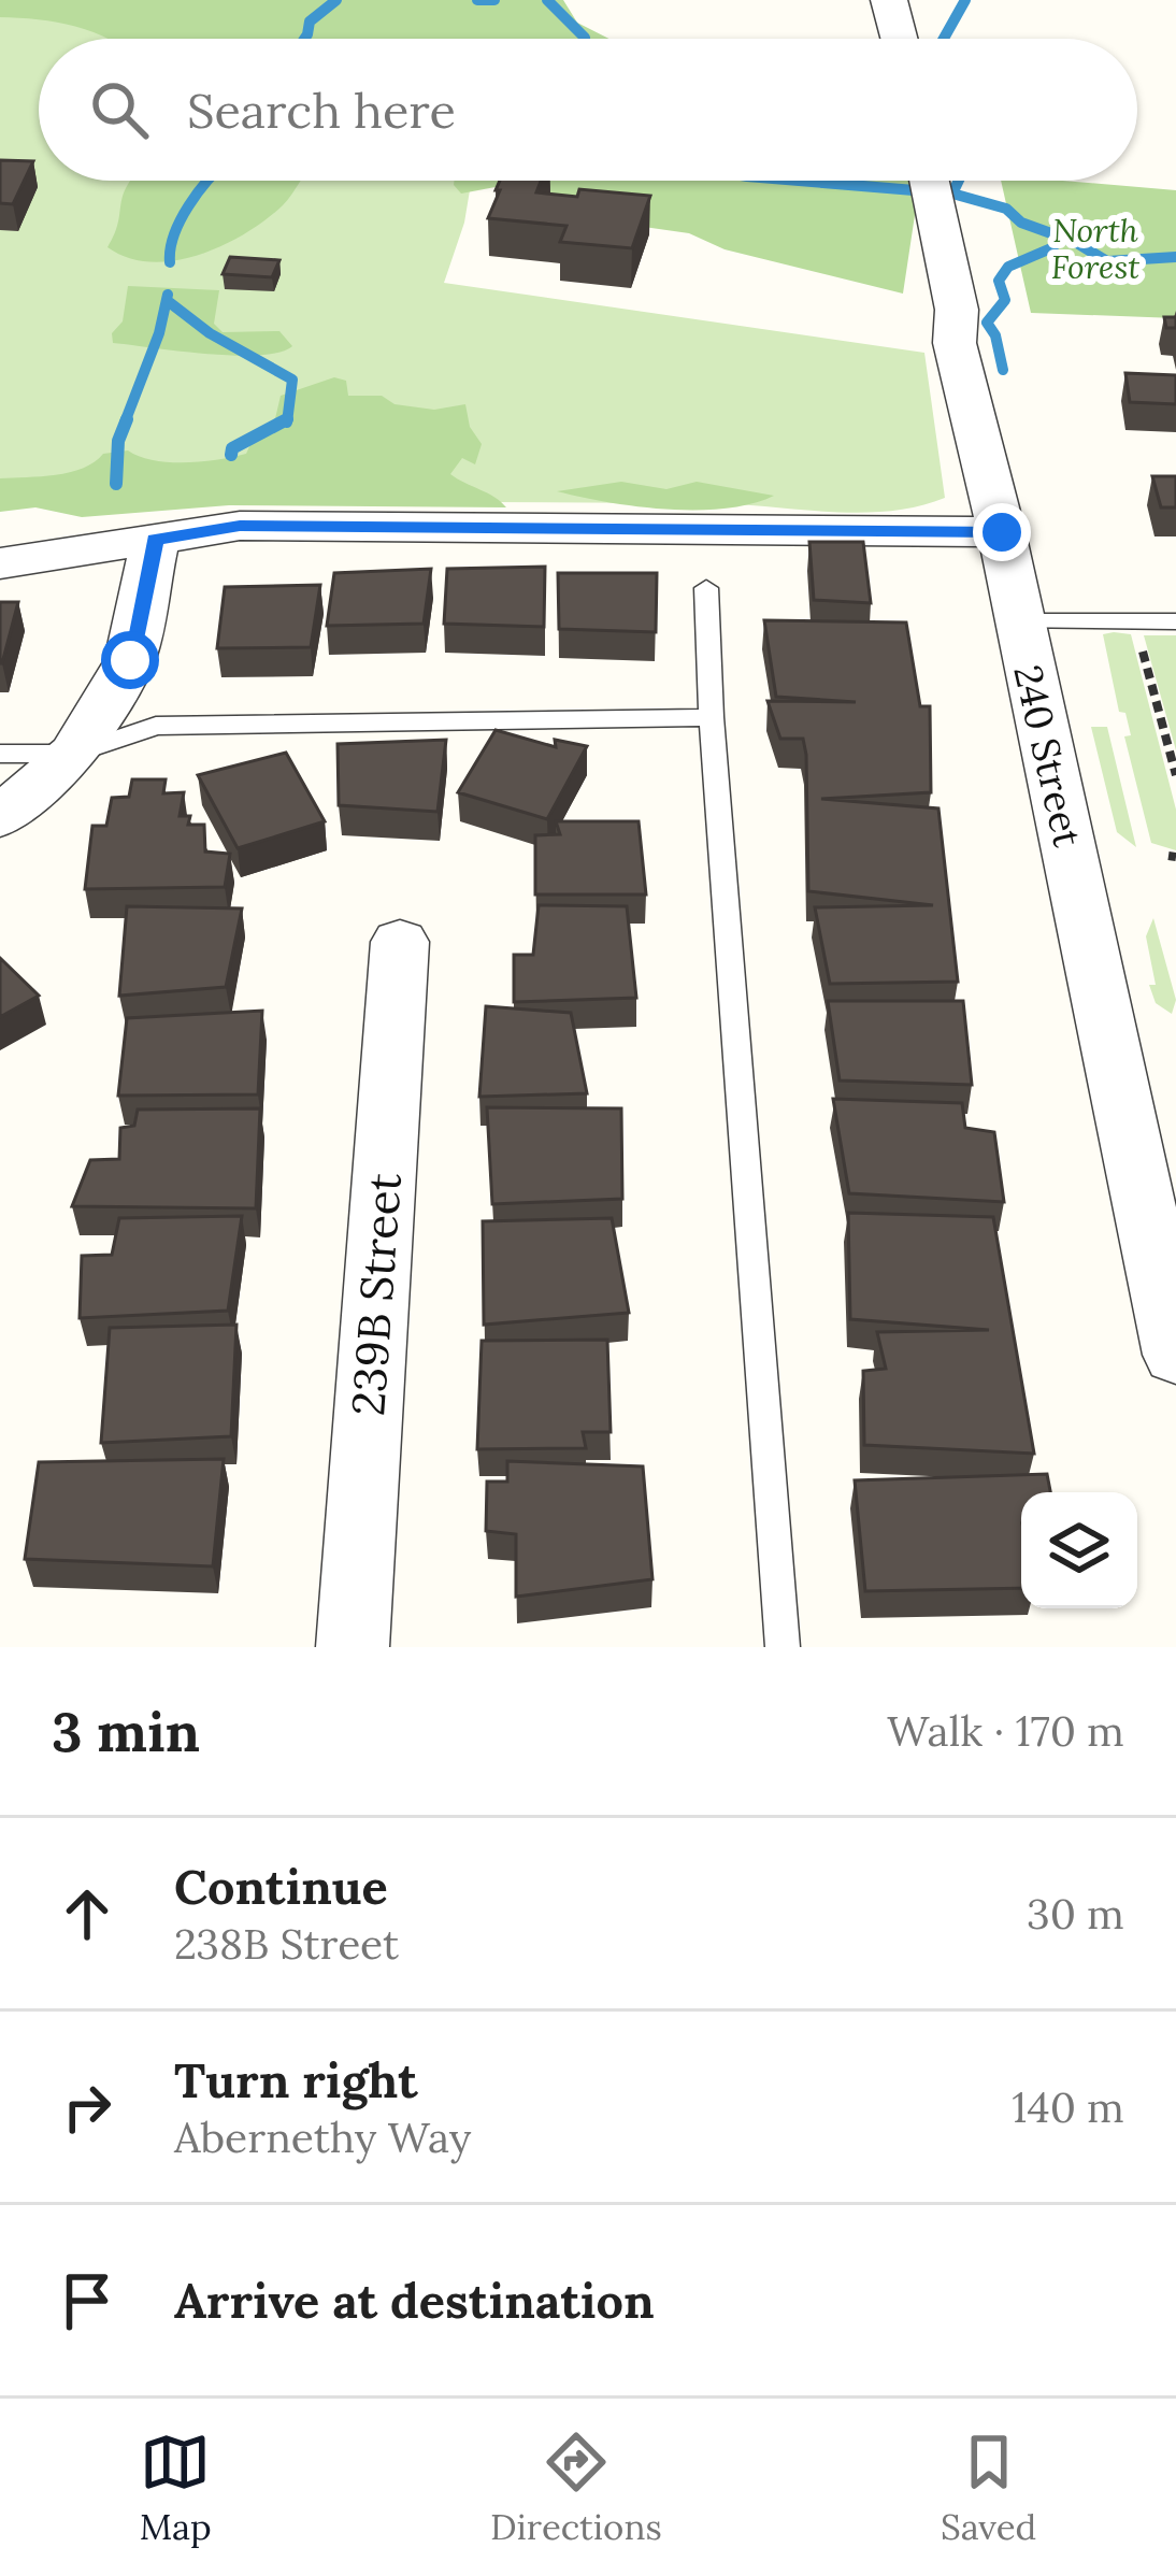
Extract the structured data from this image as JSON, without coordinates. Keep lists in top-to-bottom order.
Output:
{
  "streets": {
    "street": ["240 Street", "239B Street"]
  },
  "parks": ["North Forest"],
  "page": {
    "search": "Search here",
    "heading": ["3 min", "Walk · 170 m"],
    "list": [
      ["Continue", "238B Street", "30 m"],
      ["Turn right", "Abernethy Way", "140 m"],
      "Arrive at destination"
    ],
    "nav": ["Map", "Directions", "Saved"]
  }
}
